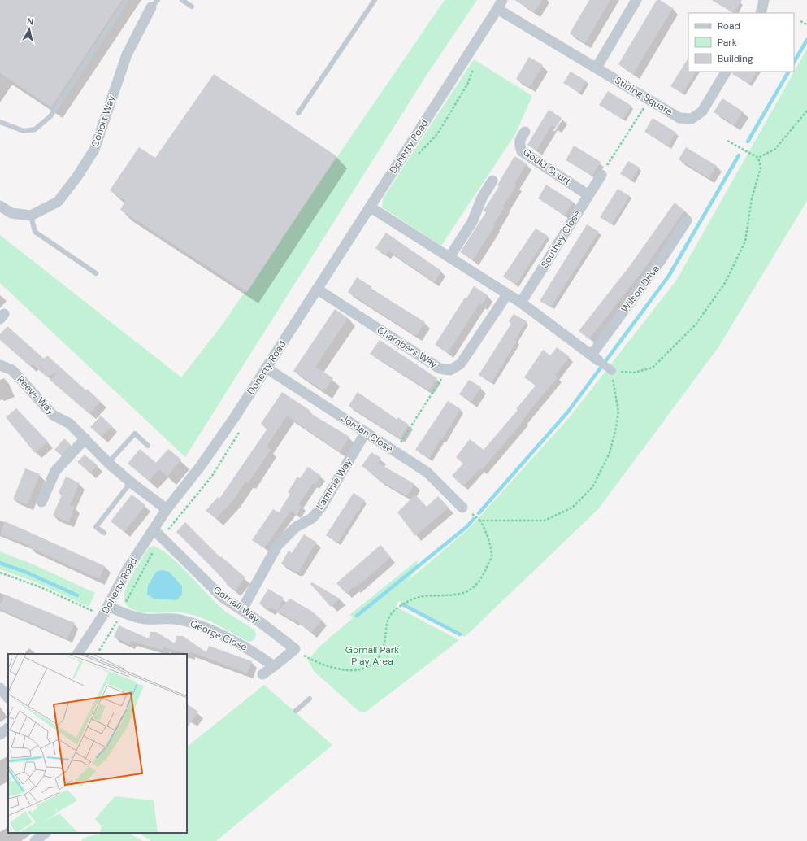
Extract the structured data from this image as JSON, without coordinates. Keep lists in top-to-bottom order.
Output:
{
  "streets": {
    "street": [
      "Stirling Square",
      "Cohort Way",
      "Doherty Road",
      "Gould Court",
      "Southey Close",
      "Wilson Drive",
      "Chambers Way",
      "Reeve Way",
      "Jordan Close",
      "Lammie Way",
      "Gornall Way",
      "George Close"
    ]
  },
  "crossings": [
    ["Stirling Square", "Doherty Road"],
    ["Doherty Road", "Chambers Way"],
    ["Doherty Road", "Reeve Way"],
    ["Doherty Road", "Jordan Close"],
    ["Doherty Road", "Gornall Way"],
    ["Doherty Road", "George Close"],
    ["Gould Court", "Southey Close"],
    ["Jordan Close", "Lammie Way"],
    ["Lammie Way", "Gornall Way"]
  ],
  "parks": ["Gornall Park Play Area"],
  "legend": ["Road", "Park", "Building"],
  "north": "top"
}
